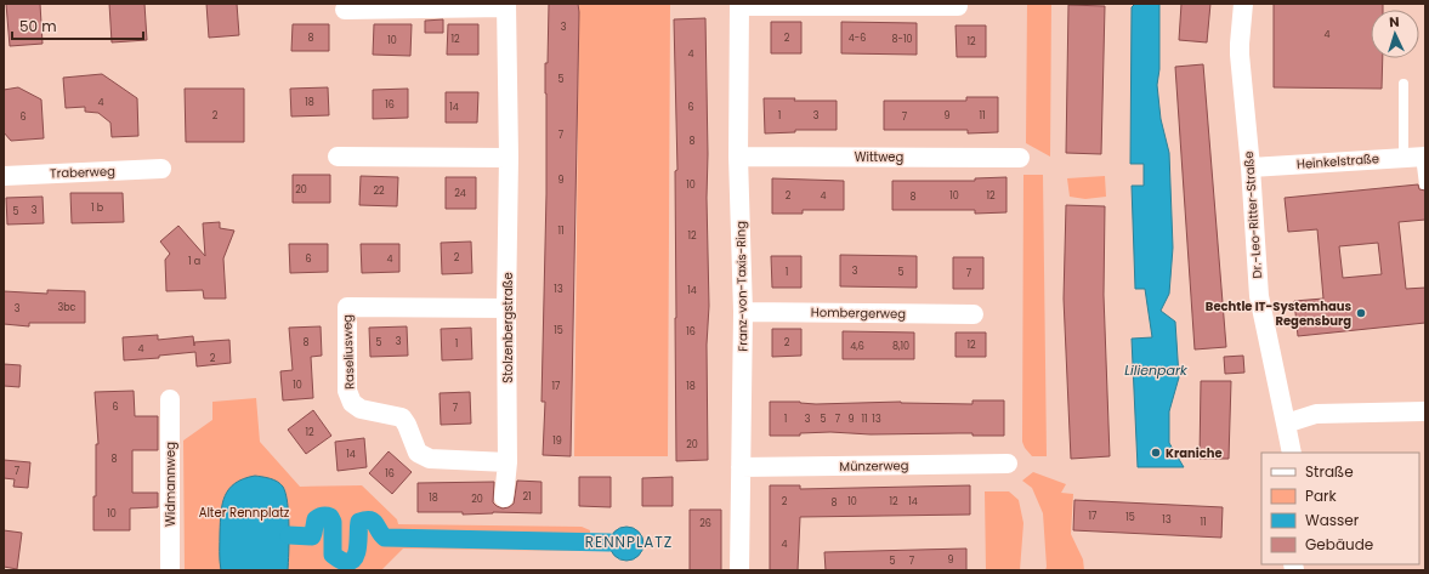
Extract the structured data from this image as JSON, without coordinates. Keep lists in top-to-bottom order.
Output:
{
  "streets": {
    "street": [
      "Wittweg",
      "Heinkelstraße",
      "Traberweg",
      "Dr.-Leo-Ritter-Straße",
      "Franz-von-Taxis-Ring",
      "Hombergerweg",
      "Stolzenbergstraße",
      "Raseliusweg",
      "Münzerweg",
      "Widmannweg"
    ]
  },
  "crossings": [
    ["Wittweg", "Franz-von-Taxis-Ring"],
    ["Heinkelstraße", "Dr.-Leo-Ritter-Straße"],
    ["Franz-von-Taxis-Ring", "Hombergerweg"],
    ["Franz-von-Taxis-Ring", "Münzerweg"],
    ["Stolzenbergstraße", "Raseliusweg"]
  ],
  "districts": ["RENNPLATZ"],
  "water": ["Lilienpark"],
  "parks": ["Alter Rennplatz"],
  "places": ["Bechtle IT-Systemhaus Regensburg", "Kraniche"],
  "house_numbers": [
    "3",
    "4",
    "8",
    "2",
    "4-6",
    "12",
    "8-10",
    "10",
    "12",
    "4",
    "5",
    "4",
    "18",
    "16",
    "14",
    "6",
    "2",
    "1",
    "3",
    "9",
    "11",
    "6",
    "7",
    "7",
    "8",
    "9",
    "10",
    "20",
    "22",
    "24",
    "2",
    "4",
    "10",
    "12",
    "8",
    "1 b",
    "3",
    "5",
    "11",
    "12",
    "2",
    "6",
    "4",
    "1 a",
    "3",
    "1",
    "5",
    "7",
    "13",
    "14",
    "3bc",
    "3",
    "15",
    "16",
    "3",
    "8",
    "5",
    "2",
    "1",
    "12",
    "4,6",
    "8,10",
    "4",
    "2",
    "10",
    "17",
    "18",
    "6",
    "7",
    "1",
    "3",
    "5",
    "7",
    "9",
    "11",
    "13",
    "12",
    "19",
    "20",
    "14",
    "8",
    "7",
    "16",
    "21",
    "18",
    "20",
    "2",
    "10",
    "12",
    "14",
    "8",
    "10",
    "17",
    "15",
    "13",
    "11",
    "26",
    "4",
    "9",
    "5",
    "7"
  ],
  "legend": [
    "Straße",
    "Park",
    "Wasser",
    "Gebäude"
  ],
  "scale_bar": "50 m",
  "north": "top"
}
